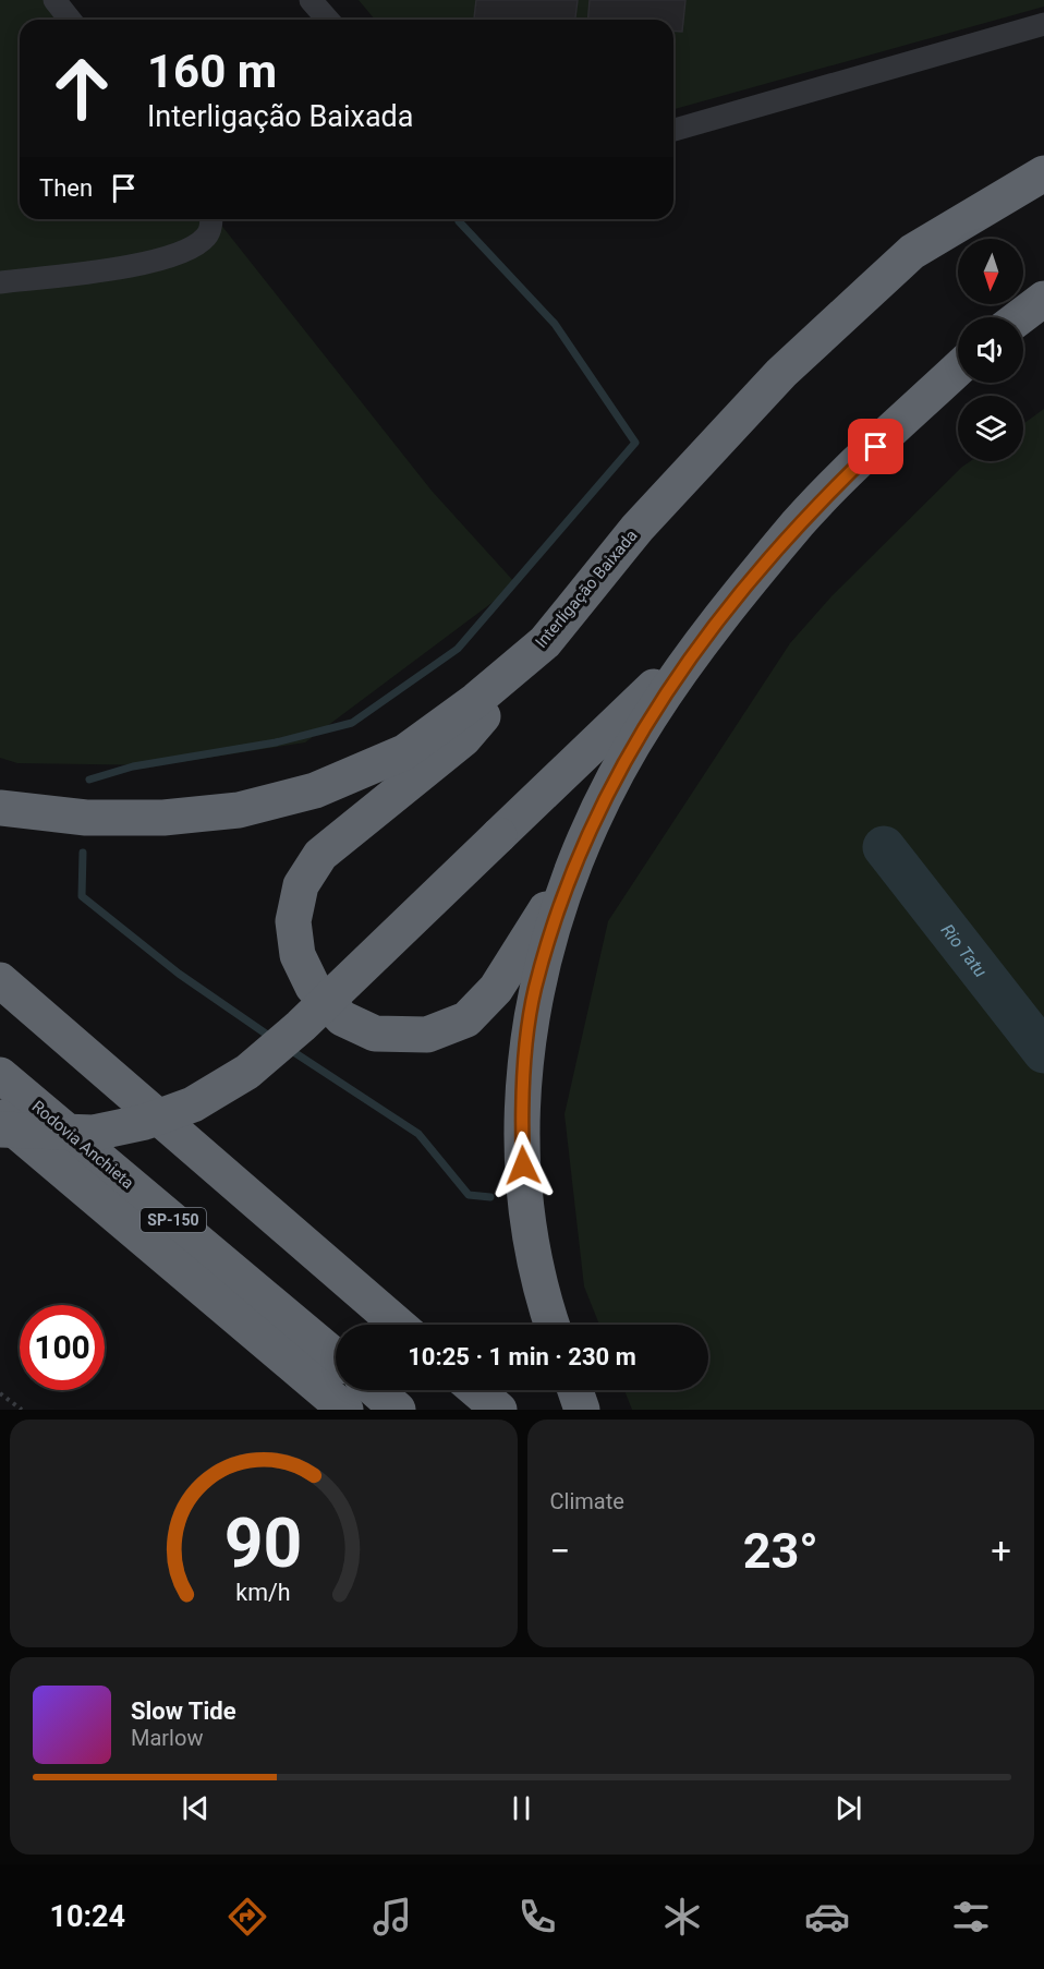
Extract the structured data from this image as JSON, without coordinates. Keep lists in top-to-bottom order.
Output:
{
  "streets": {
    "highway": ["Interligação Baixada", "Rodovia Anchieta", "SP-150"]
  },
  "water": ["Rio Tatu"],
  "north": "bottom",
  "page": {
    "turn": ["160 m", "Interligação Baixada"],
    "then": "Then",
    "limit": "100",
    "trip": "10:25 · 1 min · 230 m",
    "tile": "Climate",
    "heat": ["−", "23°", "+"],
    "song": ["Slow Tide", "Marlow"],
    "tabs": "10:24",
    "gauge": ["90", "km/h"]
  }
}
